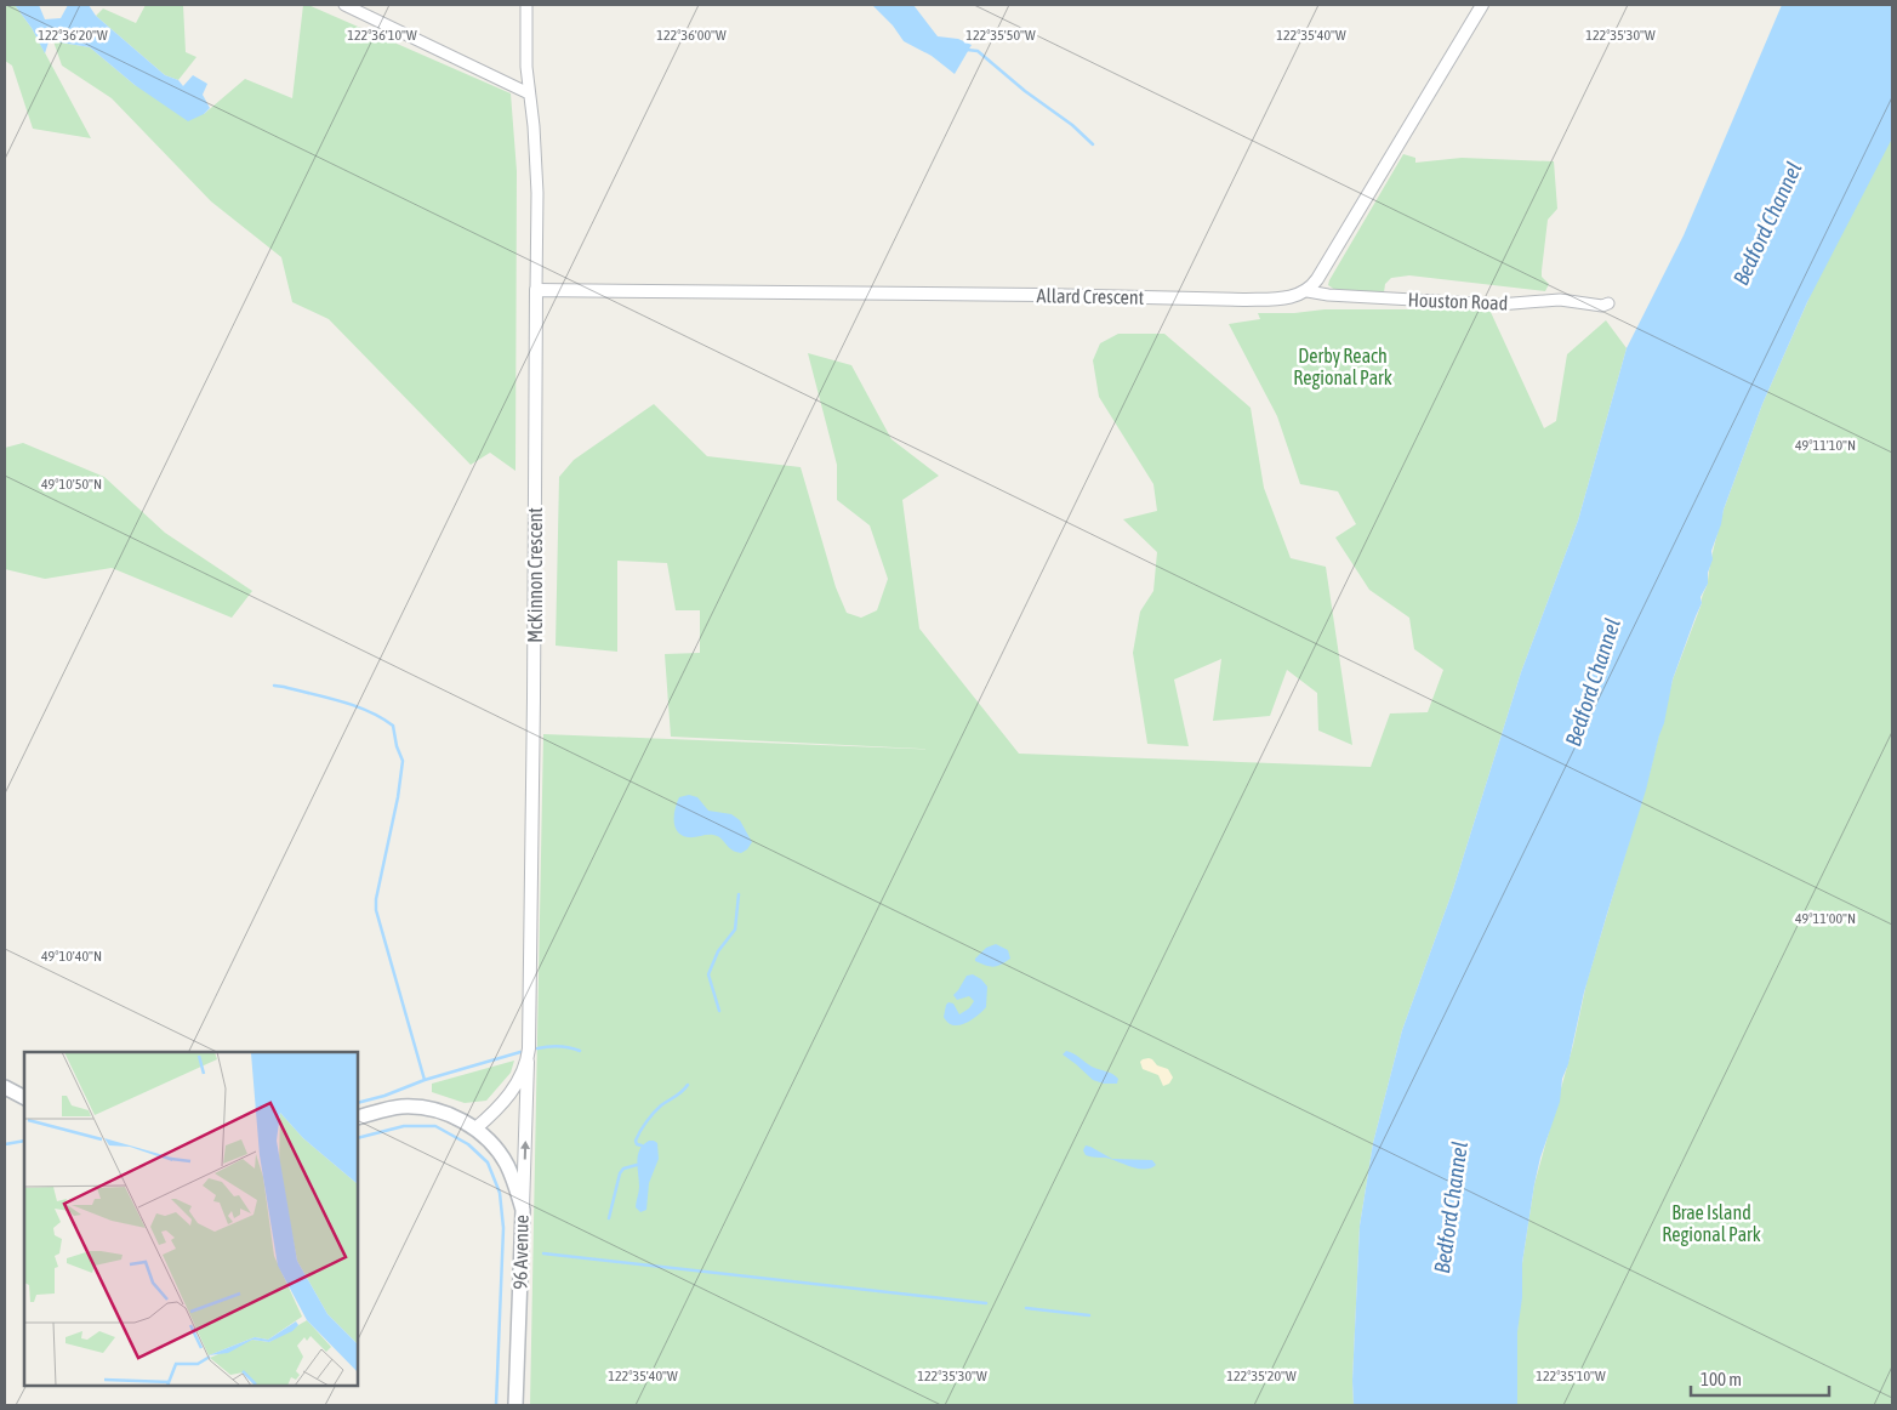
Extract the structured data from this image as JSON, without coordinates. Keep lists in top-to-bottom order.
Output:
{
  "streets": {
    "main road": ["96 Avenue"],
    "street": ["Allard Crescent", "Houston Road", "McKinnon Crescent"]
  },
  "crossings": [
    ["Allard Crescent", "Houston Road"],
    ["Allard Crescent", "McKinnon Crescent"],
    ["McKinnon Crescent", "96 Avenue"]
  ],
  "water": ["Bedford Channel"],
  "parks": ["Derby Reach Regional Park", "Brae Island Regional Park"],
  "scale_bar": "100 m",
  "coordinates": [
    "122°36'20\"W",
    "122°36'10\"W",
    "122°36'00\"W",
    "122°35'40\"W",
    "122°35'30\"W",
    "122°35'50\"W",
    "49°11'10\"N",
    "49°10'50\"N",
    "49°11'00\"N",
    "49°10'40\"N",
    "122°35'20\"W",
    "122°35'10\"W"
  ]
}
